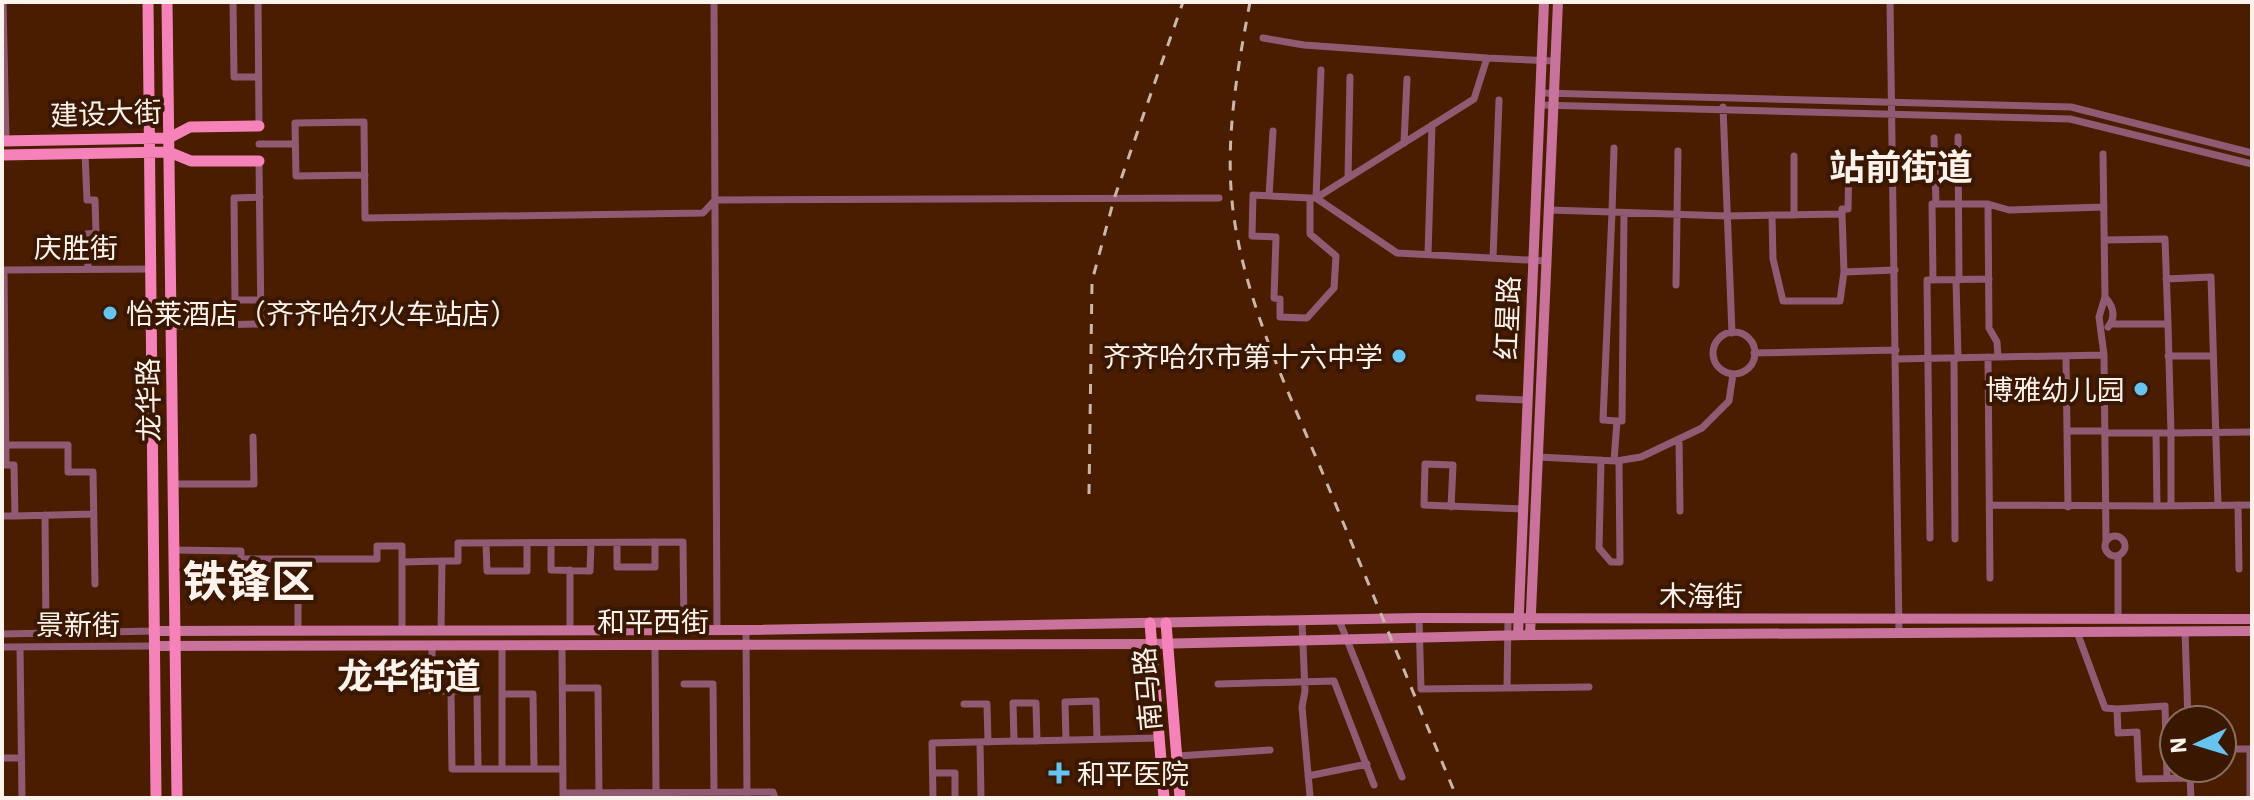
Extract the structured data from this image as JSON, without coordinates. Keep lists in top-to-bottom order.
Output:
{
  "streets": {
    "main road": [
      "建设大街",
      "红星路",
      "龙华路",
      "木海街",
      "和平西街",
      "南马路"
    ],
    "street": ["庆胜街", "景新街"]
  },
  "crossings": [
    ["建设大街", "龙华路"],
    ["庆胜街", "龙华路"],
    ["红星路", "木海街"],
    ["龙华路", "和平西街"],
    ["龙华路", "景新街"],
    ["木海街", "和平西街"],
    ["木海街", "南马路"],
    ["和平西街", "景新街"],
    ["和平西街", "南马路"]
  ],
  "districts": ["站前街道", "铁锋区", "龙华街道"],
  "places": {
    "other": ["怡莱酒店（齐齐哈尔火车站店）", "齐齐哈尔市第十六中学", "博雅幼儿园"],
    "health": ["和平医院"]
  },
  "north": "left"
}
